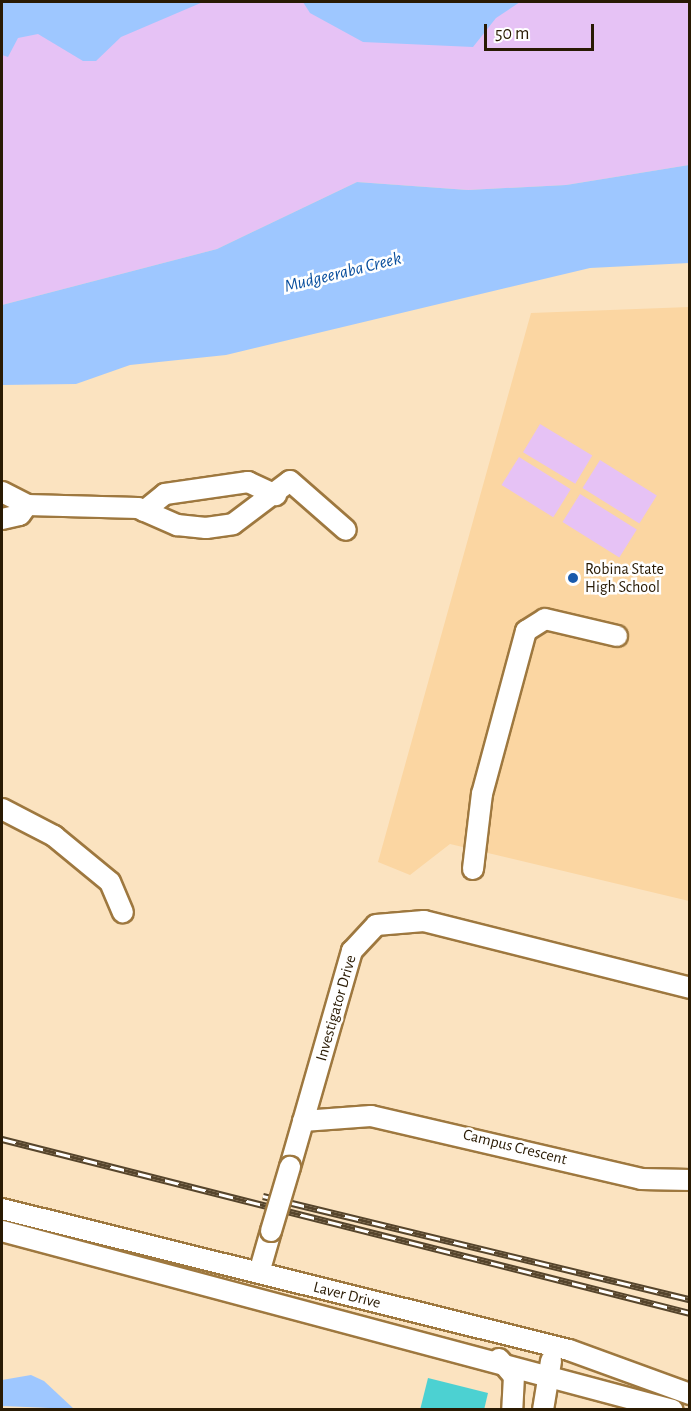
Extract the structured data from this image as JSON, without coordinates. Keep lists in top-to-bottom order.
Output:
{
  "streets": {
    "street": ["Investigator Drive", "Campus Crescent", "Laver Drive"]
  },
  "crossings": [
    ["Investigator Drive", "Campus Crescent"],
    ["Investigator Drive", "Laver Drive"]
  ],
  "water": ["Mudgeeraba Creek"],
  "places": ["Robina State High School"],
  "scale_bar": "50 m"
}
